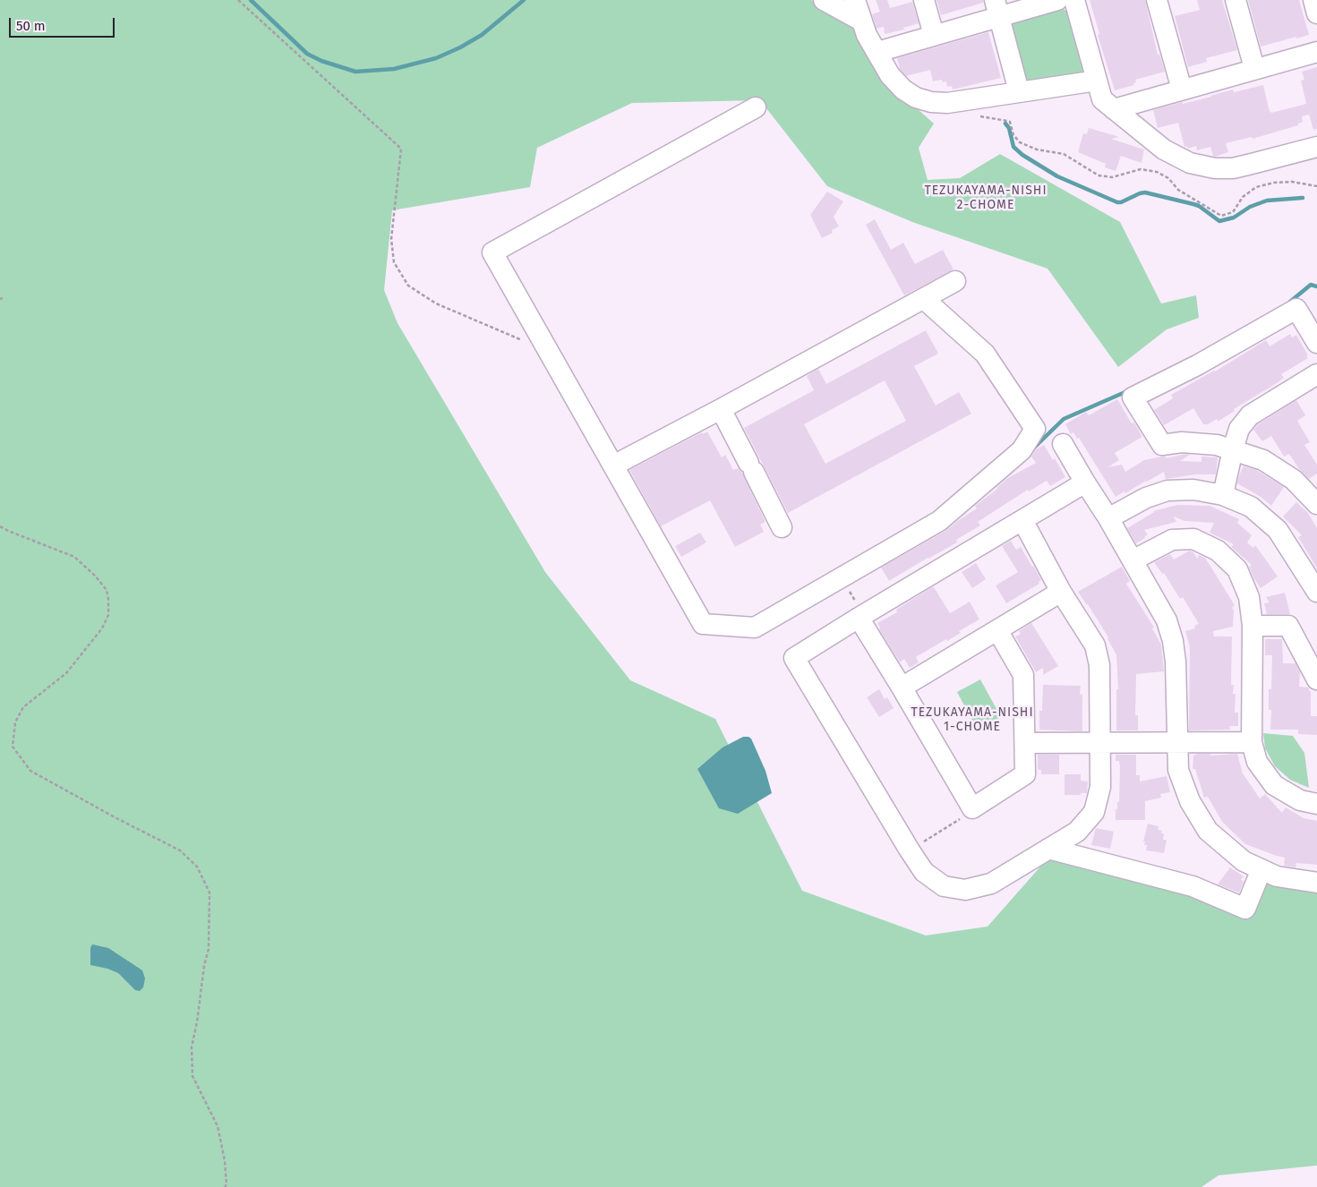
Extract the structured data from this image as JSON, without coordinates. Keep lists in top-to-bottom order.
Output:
{
  "districts": ["TEZUKAYAMA-NISHI 2-CHOME", "TEZUKAYAMA-NISHI 1-CHOME"],
  "scale_bar": "50 m"
}
